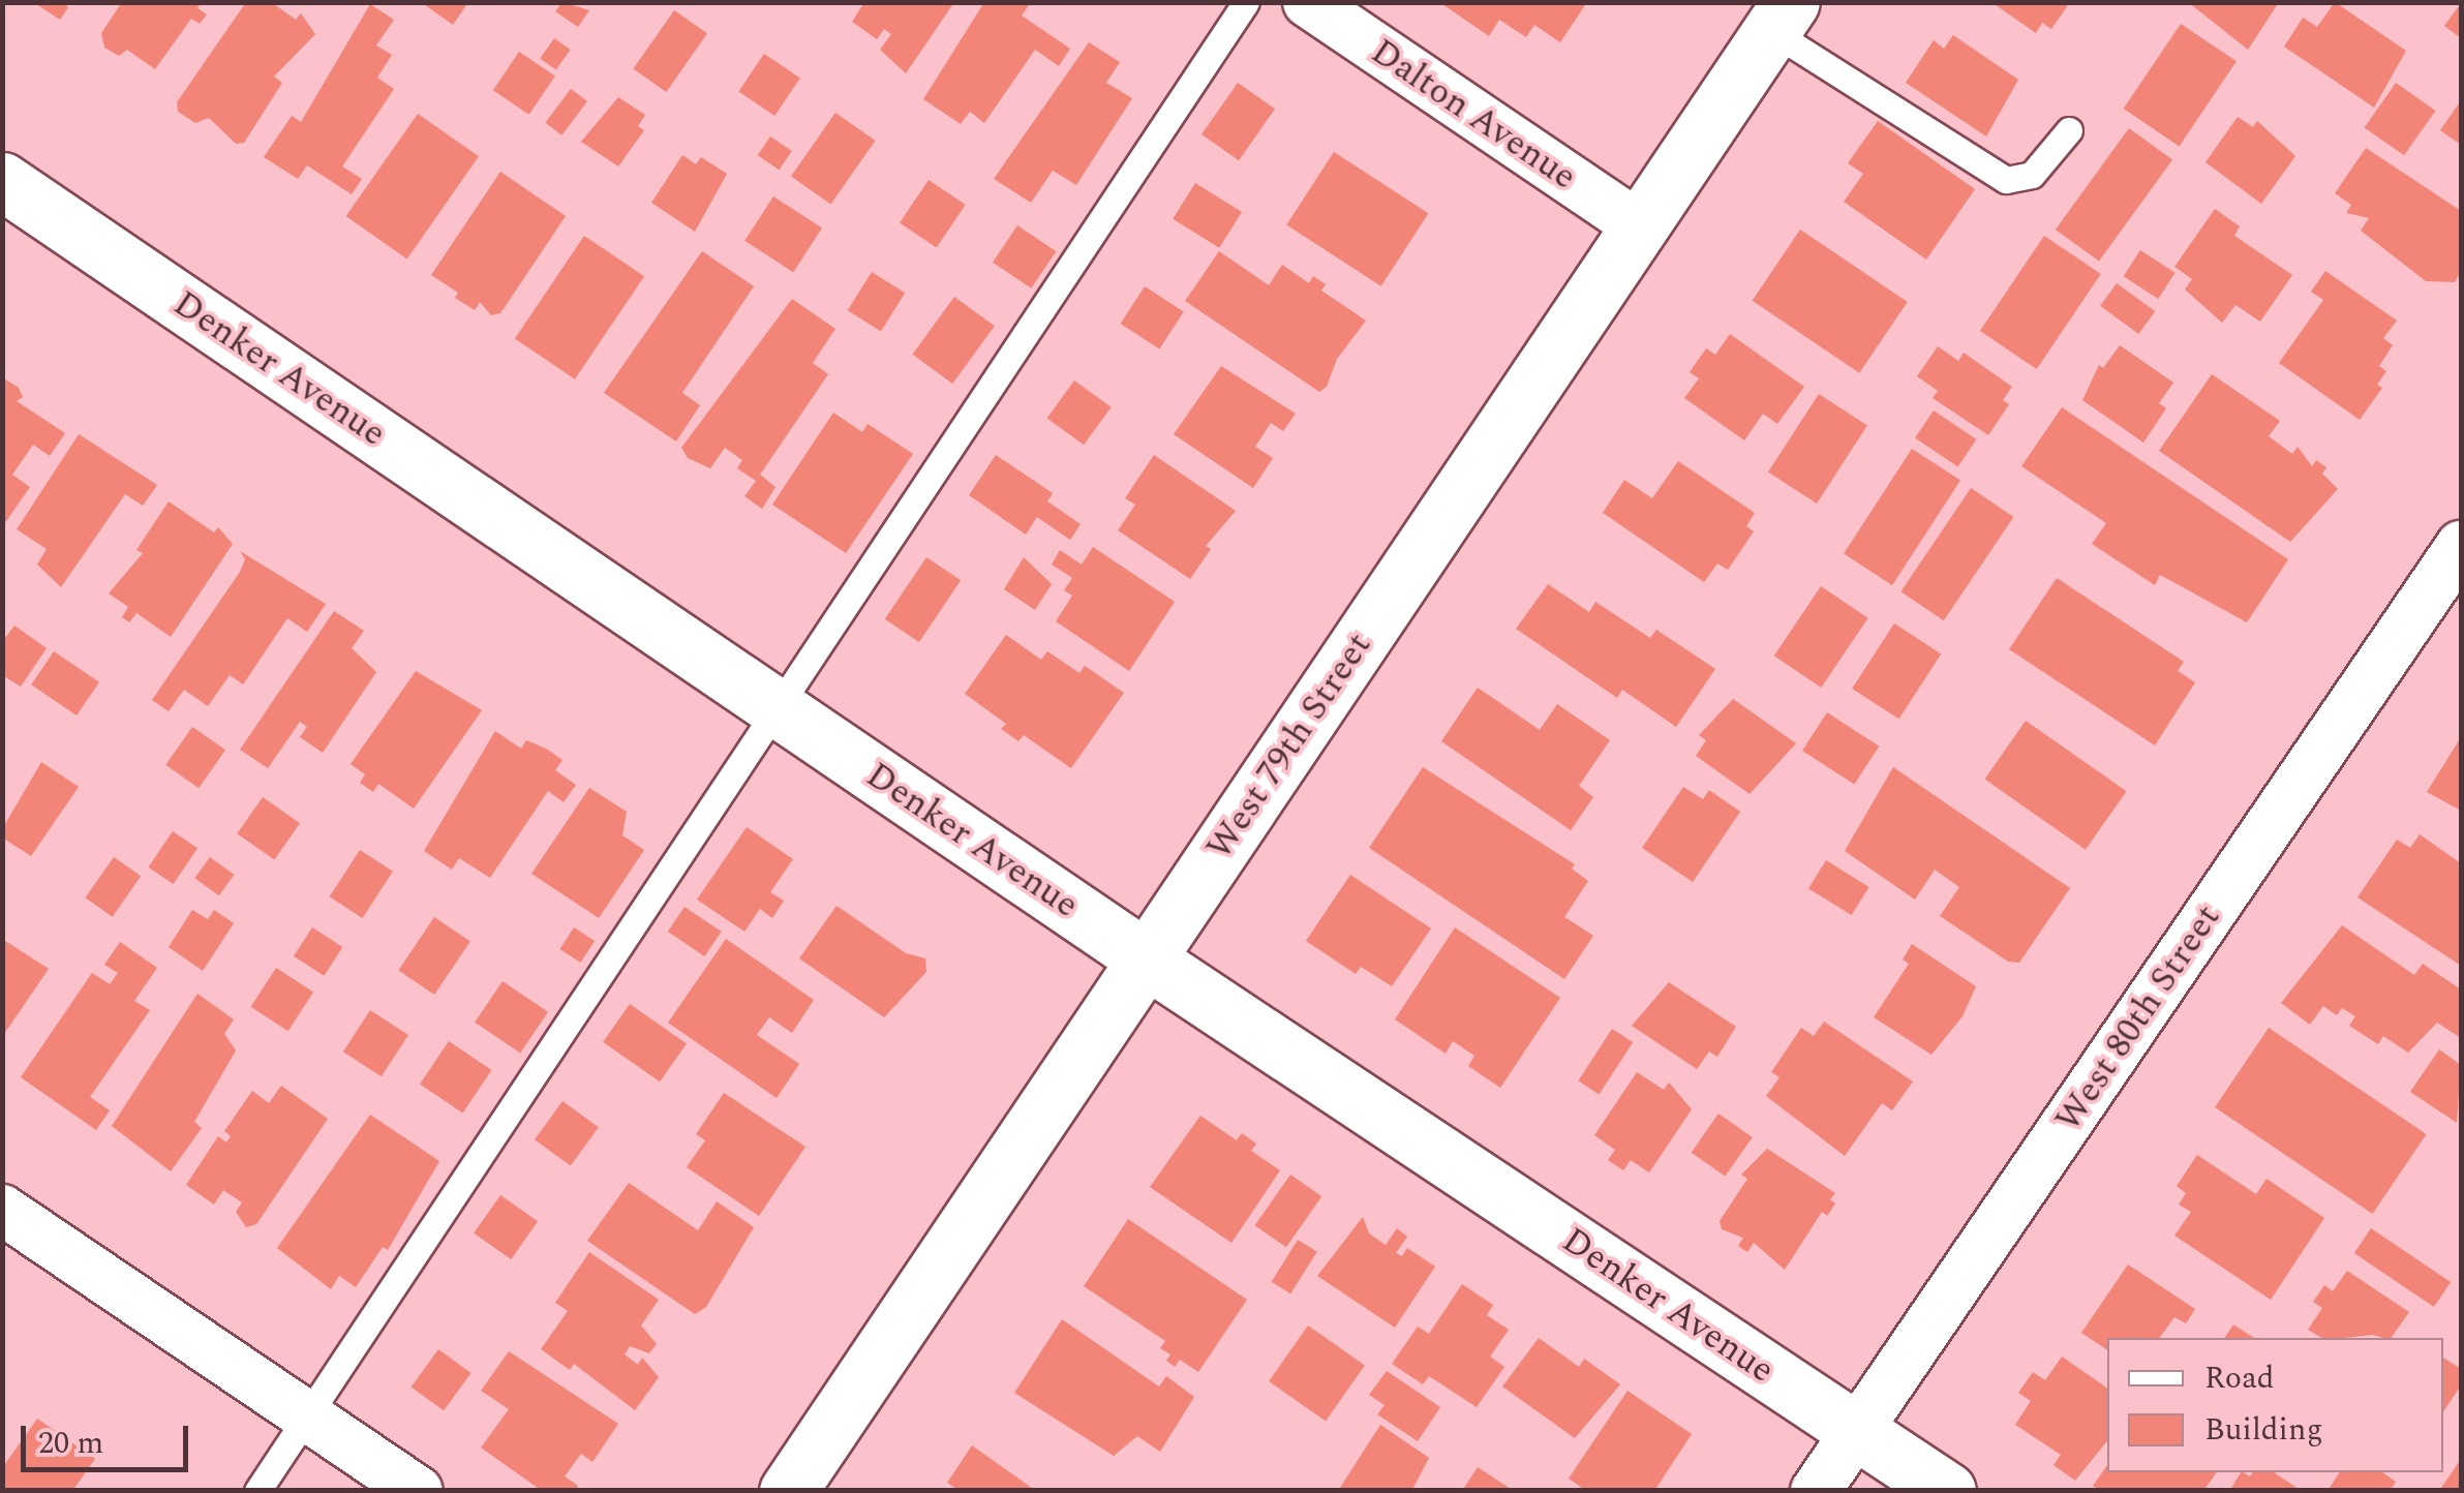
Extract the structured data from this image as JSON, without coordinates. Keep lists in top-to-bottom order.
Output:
{
  "streets": {
    "street": [
      "Dalton Avenue",
      "Denker Avenue",
      "West 79th Street",
      "West 80th Street"
    ]
  },
  "crossings": [
    ["Dalton Avenue", "West 79th Street"],
    ["Denker Avenue", "West 79th Street"],
    ["Denker Avenue", "West 80th Street"]
  ],
  "legend": ["Road", "Building"],
  "scale_bar": "20 m"
}
